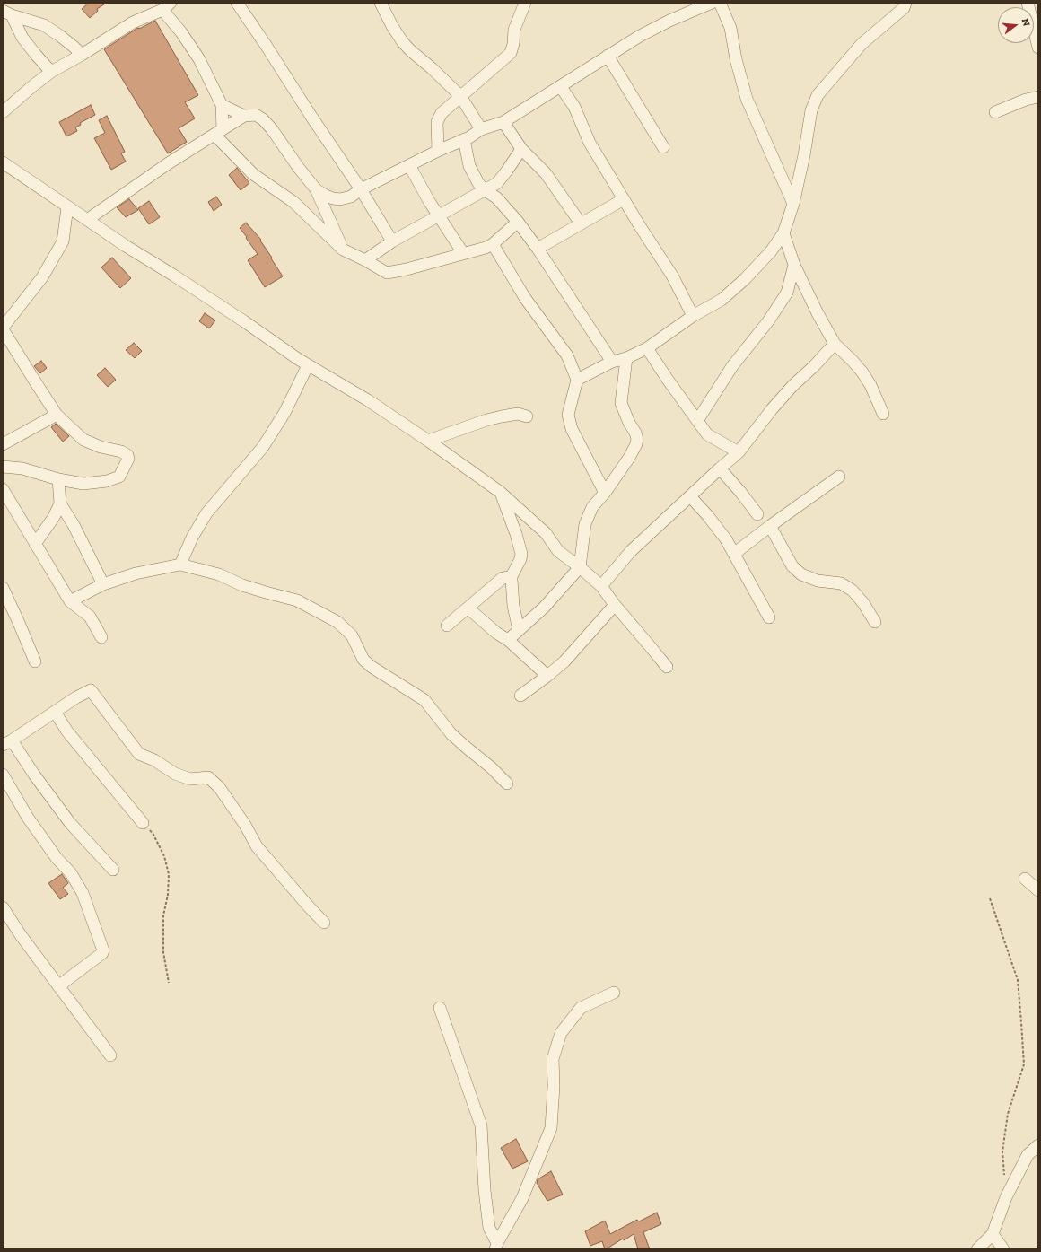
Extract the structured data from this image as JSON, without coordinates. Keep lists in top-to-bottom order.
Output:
{
  "north": "right"
}
